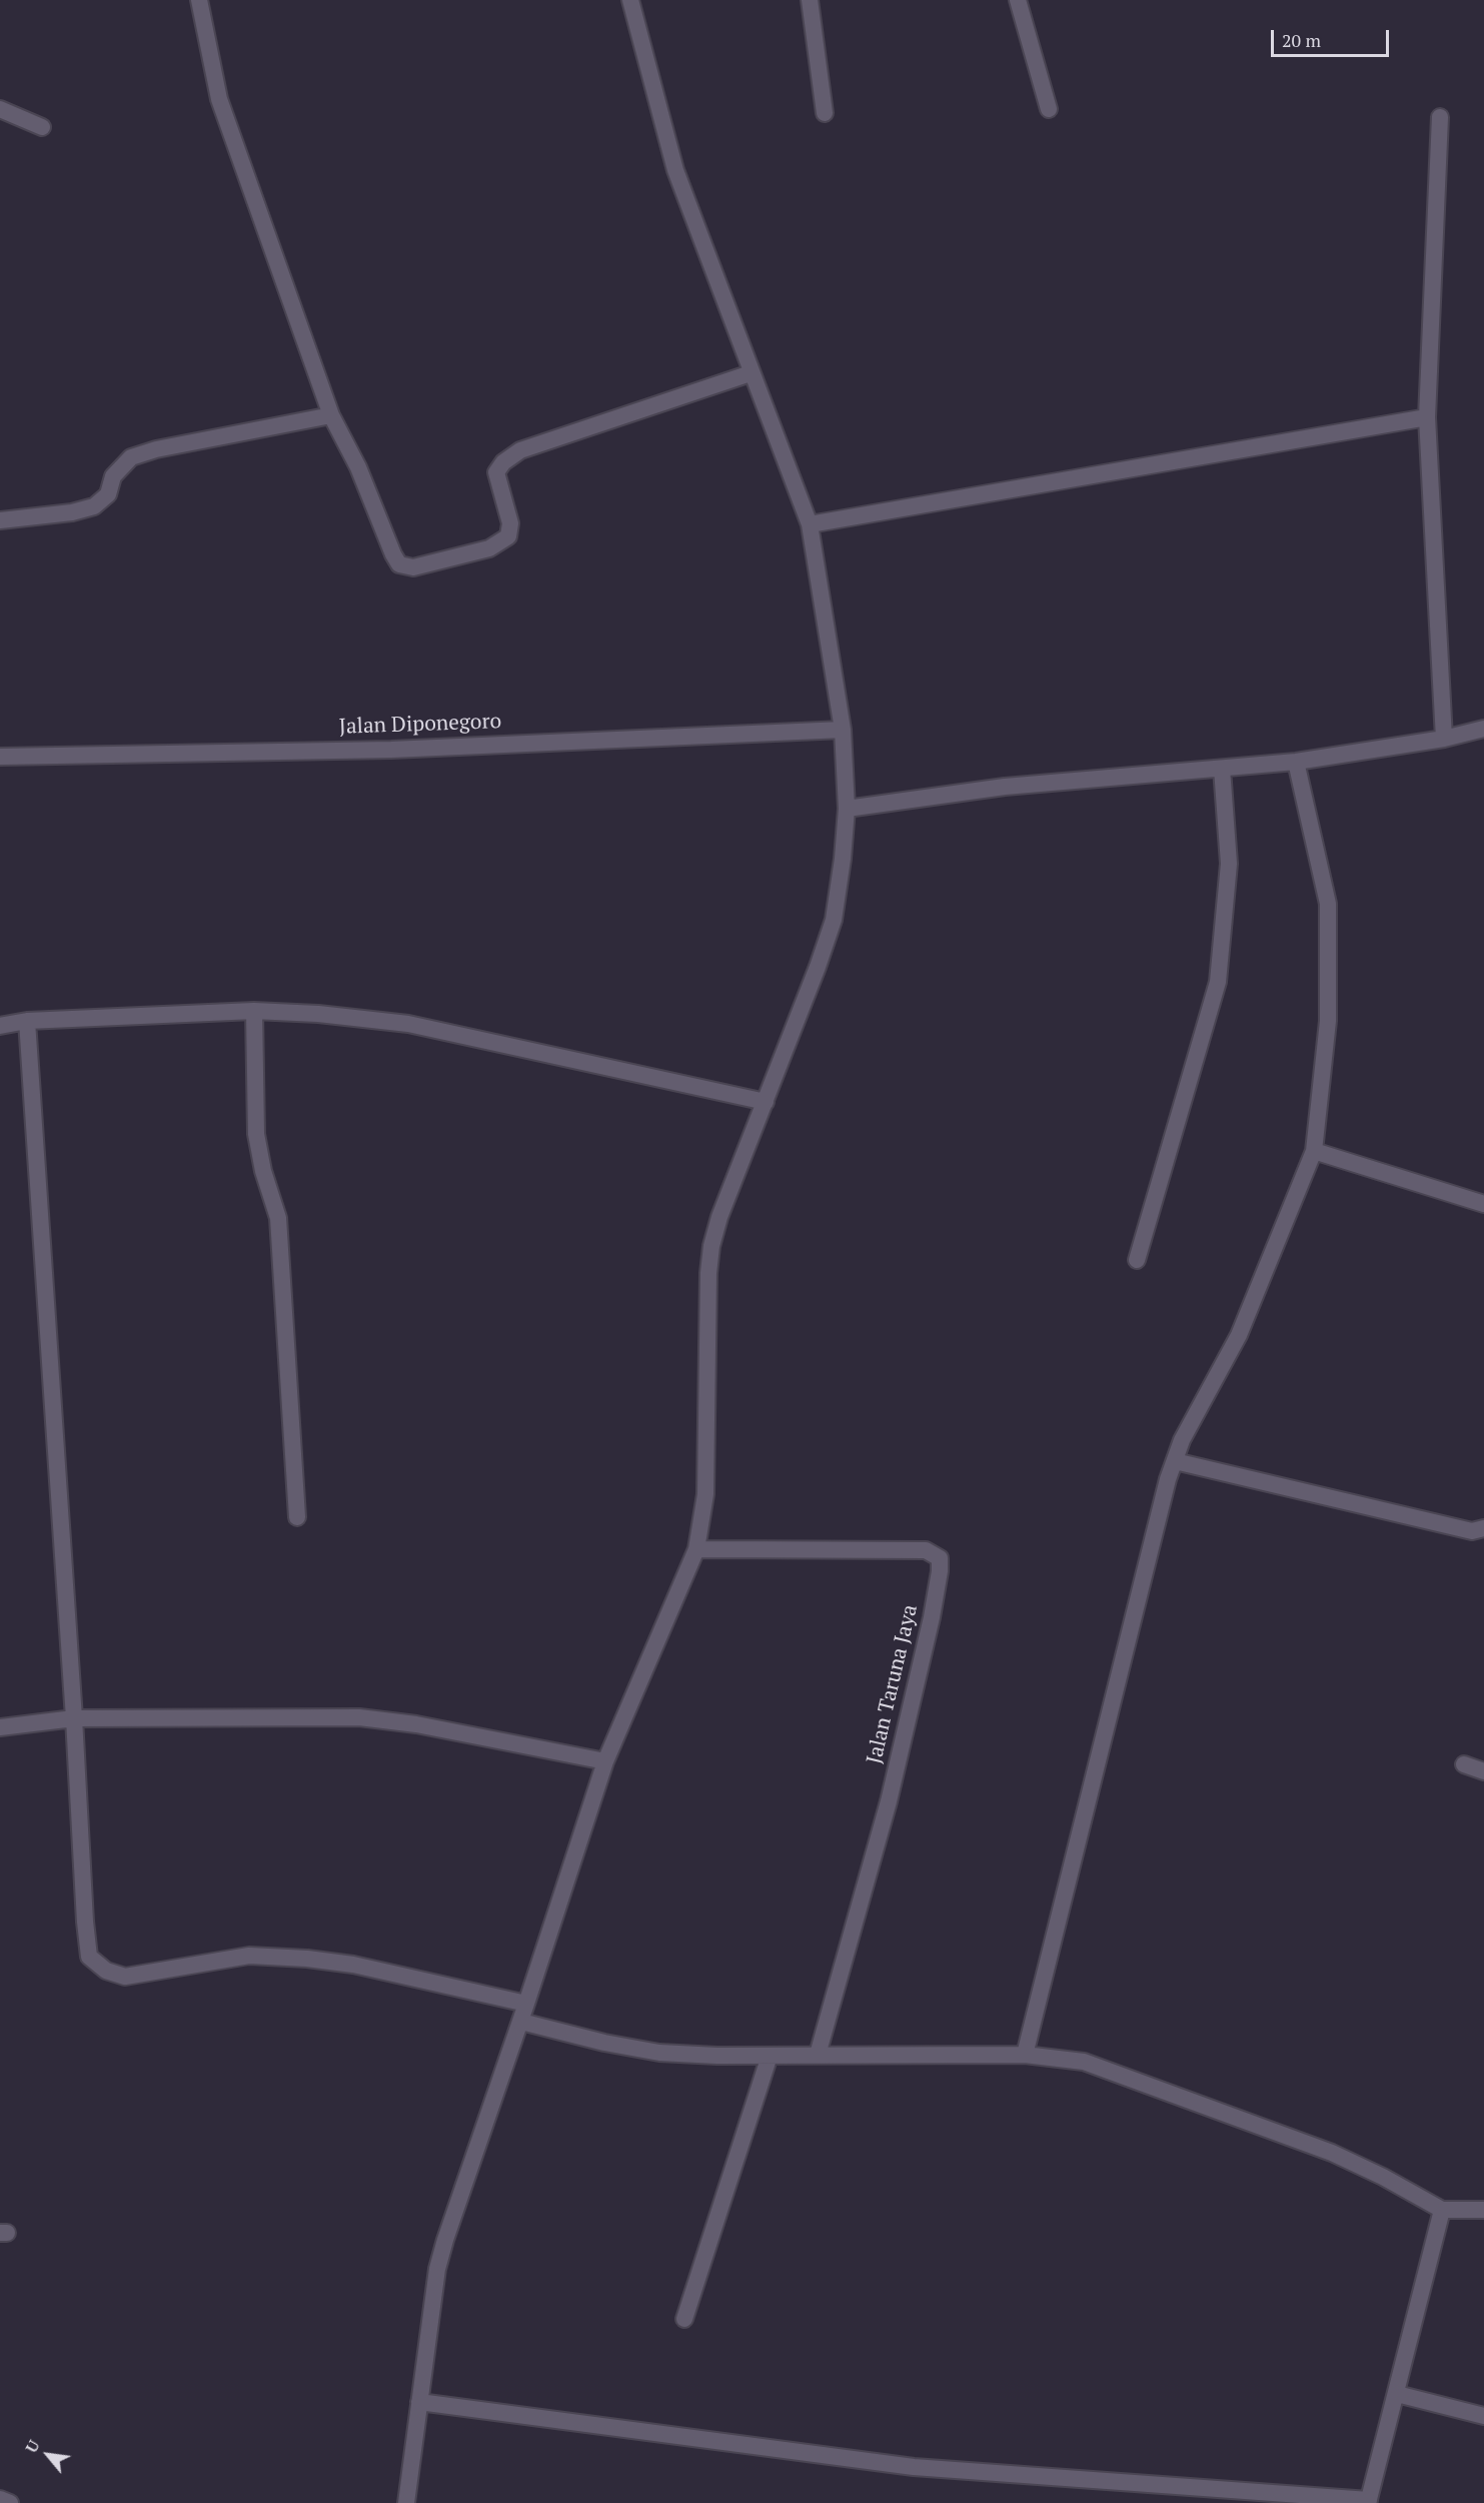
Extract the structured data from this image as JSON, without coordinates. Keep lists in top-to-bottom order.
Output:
{
  "streets": {
    "street": ["Jalan Diponegoro", "Jalan Taruna Jaya"]
  },
  "scale_bar": "20 m",
  "north": "top left"
}
